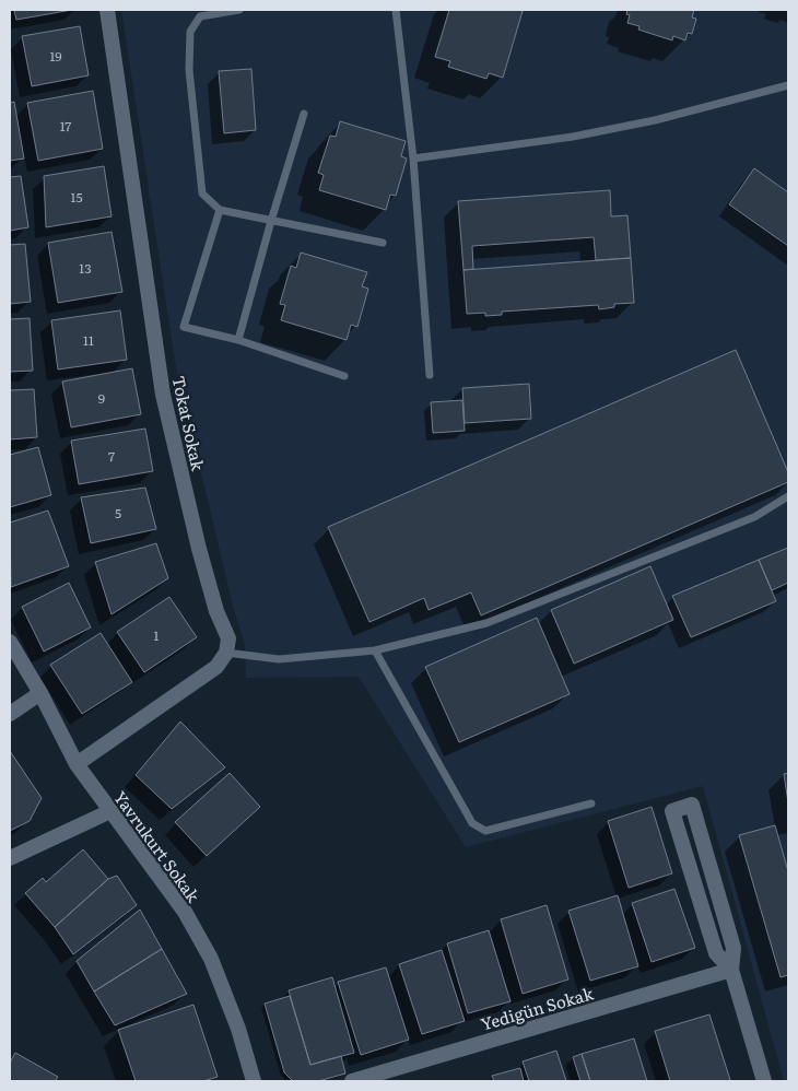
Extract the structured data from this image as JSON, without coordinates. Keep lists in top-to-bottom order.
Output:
{
  "streets": {
    "street": ["Tokat Sokak", "Yavrukurt Sokak", "Yedigün Sokak"]
  },
  "house_numbers": [
    "19",
    "17",
    "15",
    "13",
    "11",
    "9",
    "7",
    "5",
    "1"
  ]
}
